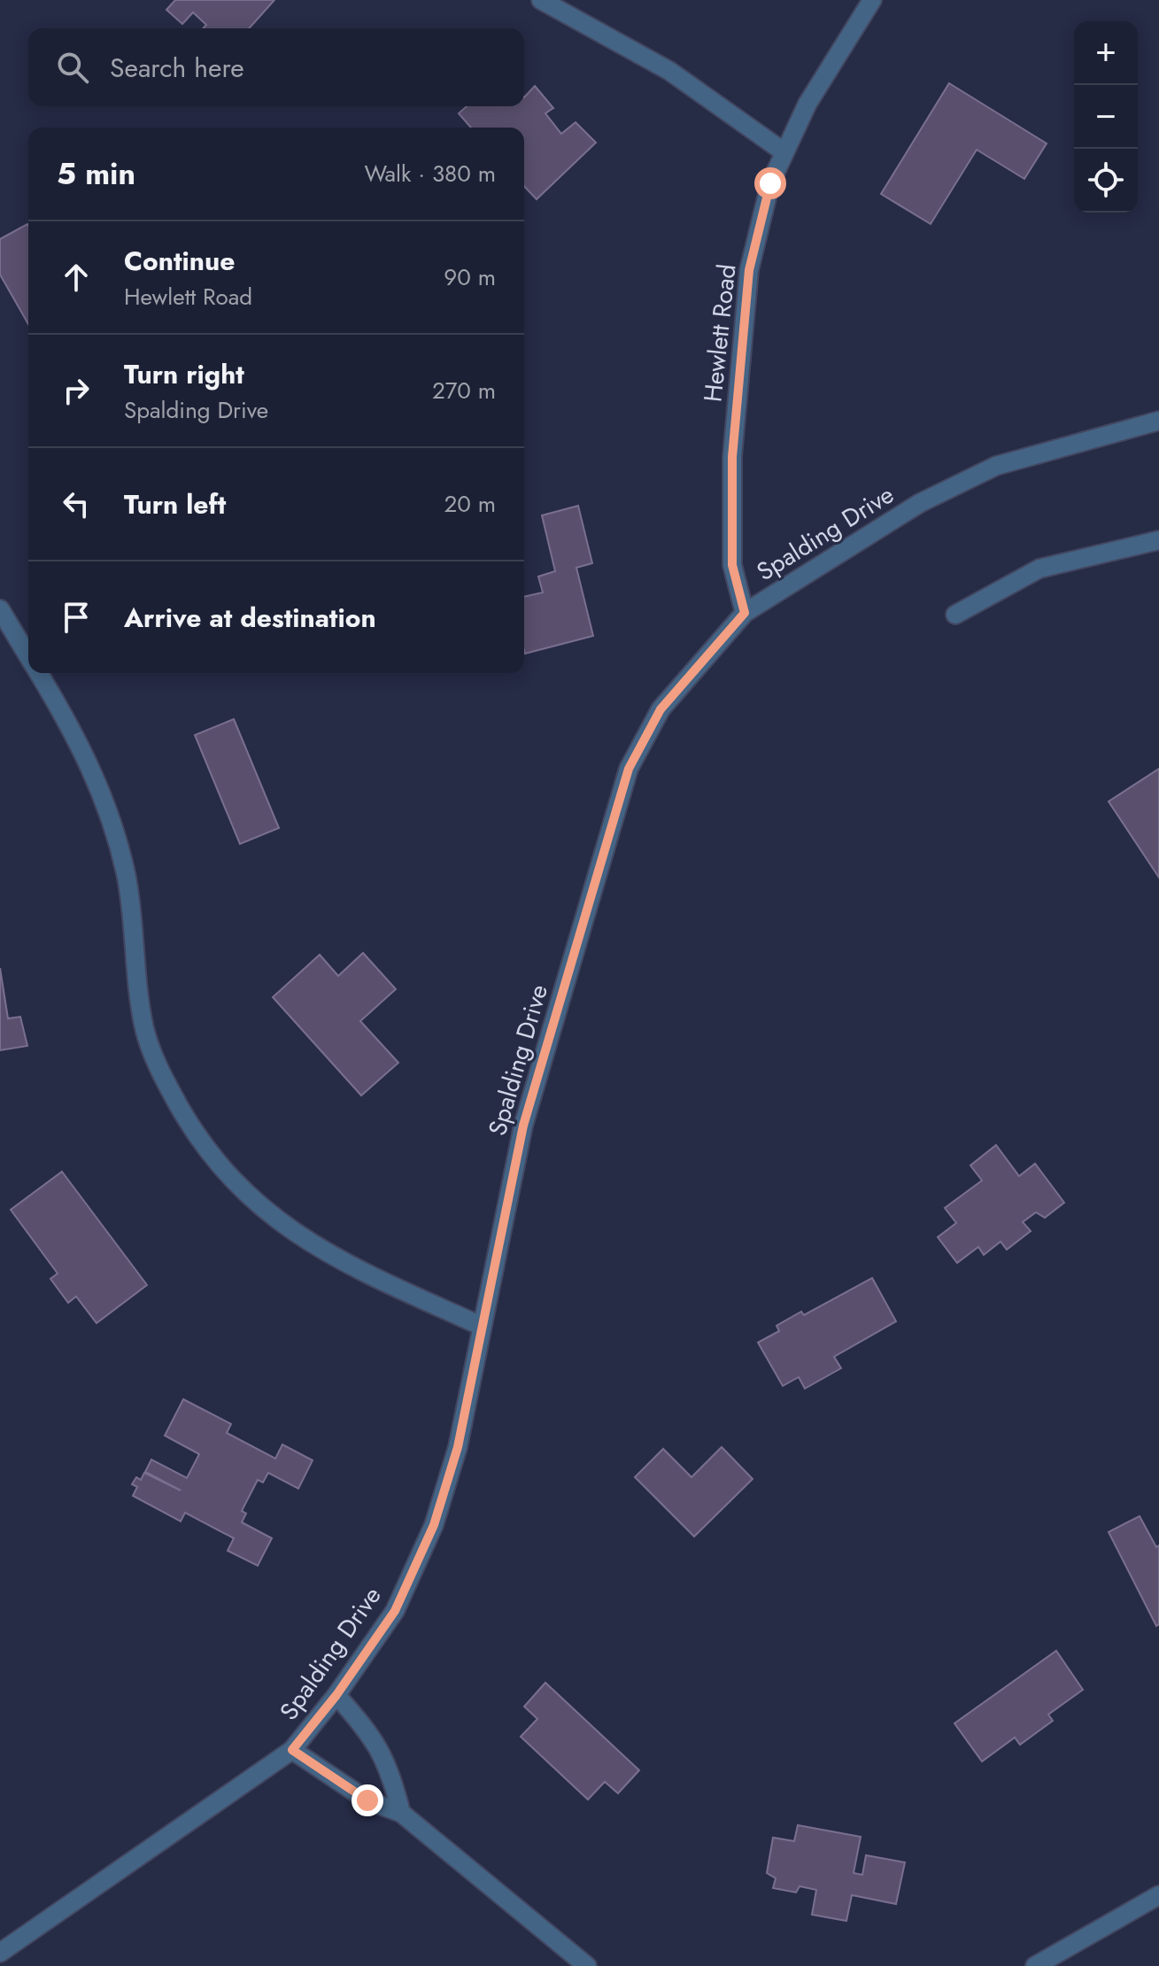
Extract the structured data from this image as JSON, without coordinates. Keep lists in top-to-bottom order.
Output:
{
  "streets": {
    "street": ["Hewlett Road", "Spalding Drive"]
  },
  "crossings": [
    ["Hewlett Road", "Spalding Drive"]
  ],
  "page": {
    "map_buttons": ["+", "−"],
    "search": "Search here",
    "heading": ["5 min", "Walk · 380 m"],
    "list": [
      ["Continue", "Hewlett Road", "90 m"],
      ["Turn right", "Spalding Drive", "270 m"],
      ["Turn left", "20 m"],
      "Arrive at destination"
    ]
  }
}
